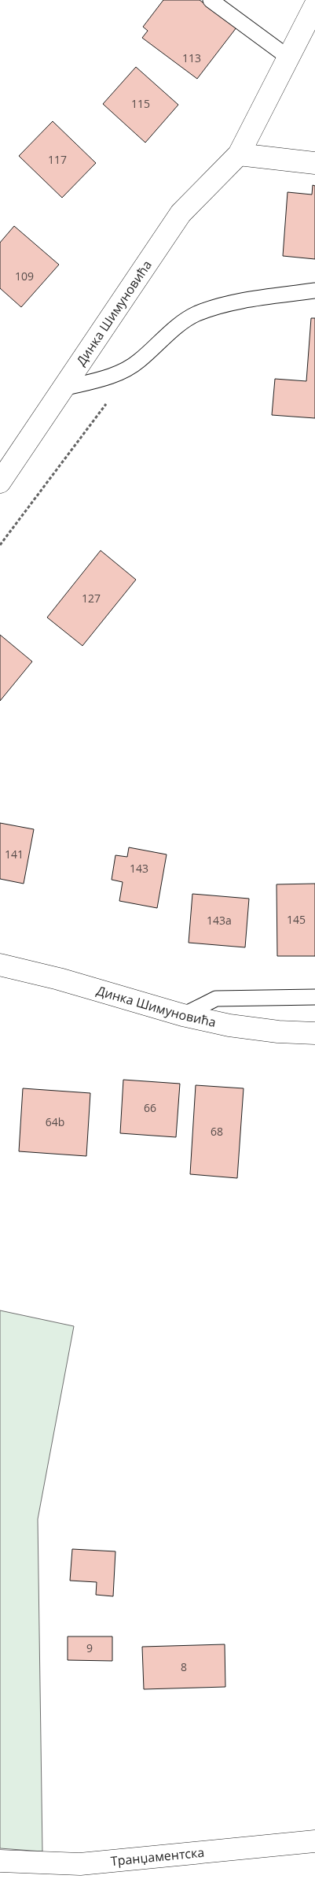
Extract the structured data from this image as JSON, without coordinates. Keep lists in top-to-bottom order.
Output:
{
  "streets": {
    "street": ["Динка Шимуновића", "Транџаментска"]
  },
  "house_numbers": [
    "113",
    "115",
    "117",
    "109",
    "127",
    "141",
    "143",
    "145",
    "143a",
    "66",
    "64b",
    "68",
    "9",
    "8"
  ]
}
